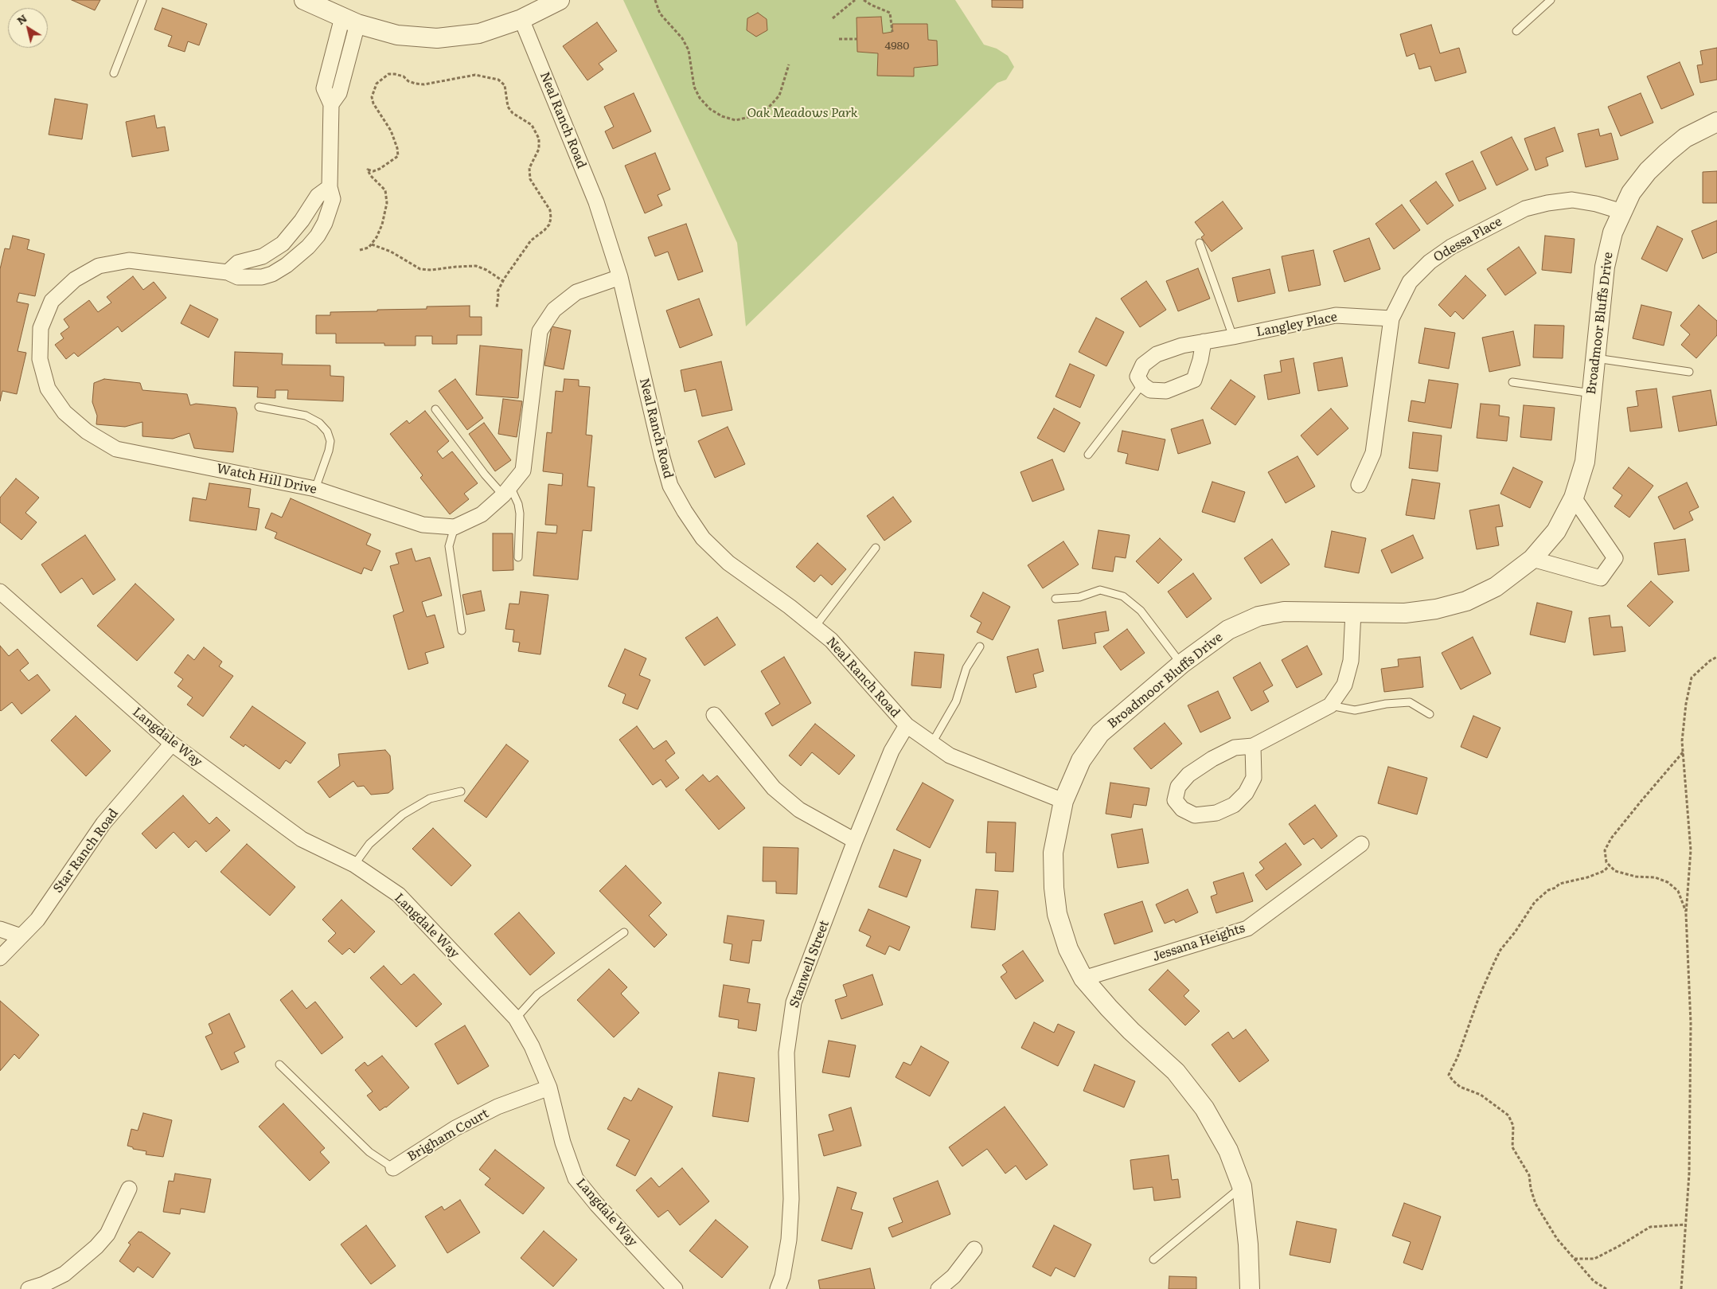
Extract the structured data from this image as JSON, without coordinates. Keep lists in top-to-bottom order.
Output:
{
  "streets": {
    "street": [
      "Neal Ranch Road",
      "Odessa Place",
      "Broadmoor Bluffs Drive",
      "Langley Place",
      "Watch Hill Drive",
      "Langdale Way",
      "Star Ranch Road",
      "Jessana Heights",
      "Stanwell Street",
      "Brigham Court"
    ]
  },
  "crossings": [
    ["Neal Ranch Road", "Broadmoor Bluffs Drive"],
    ["Neal Ranch Road", "Stanwell Street"],
    ["Odessa Place", "Broadmoor Bluffs Drive"],
    ["Odessa Place", "Langley Place"],
    ["Broadmoor Bluffs Drive", "Jessana Heights"],
    ["Langdale Way", "Star Ranch Road"],
    ["Langdale Way", "Brigham Court"]
  ],
  "parks": ["Oak Meadows Park"],
  "house_numbers": ["4980"],
  "north": "top left"
}
